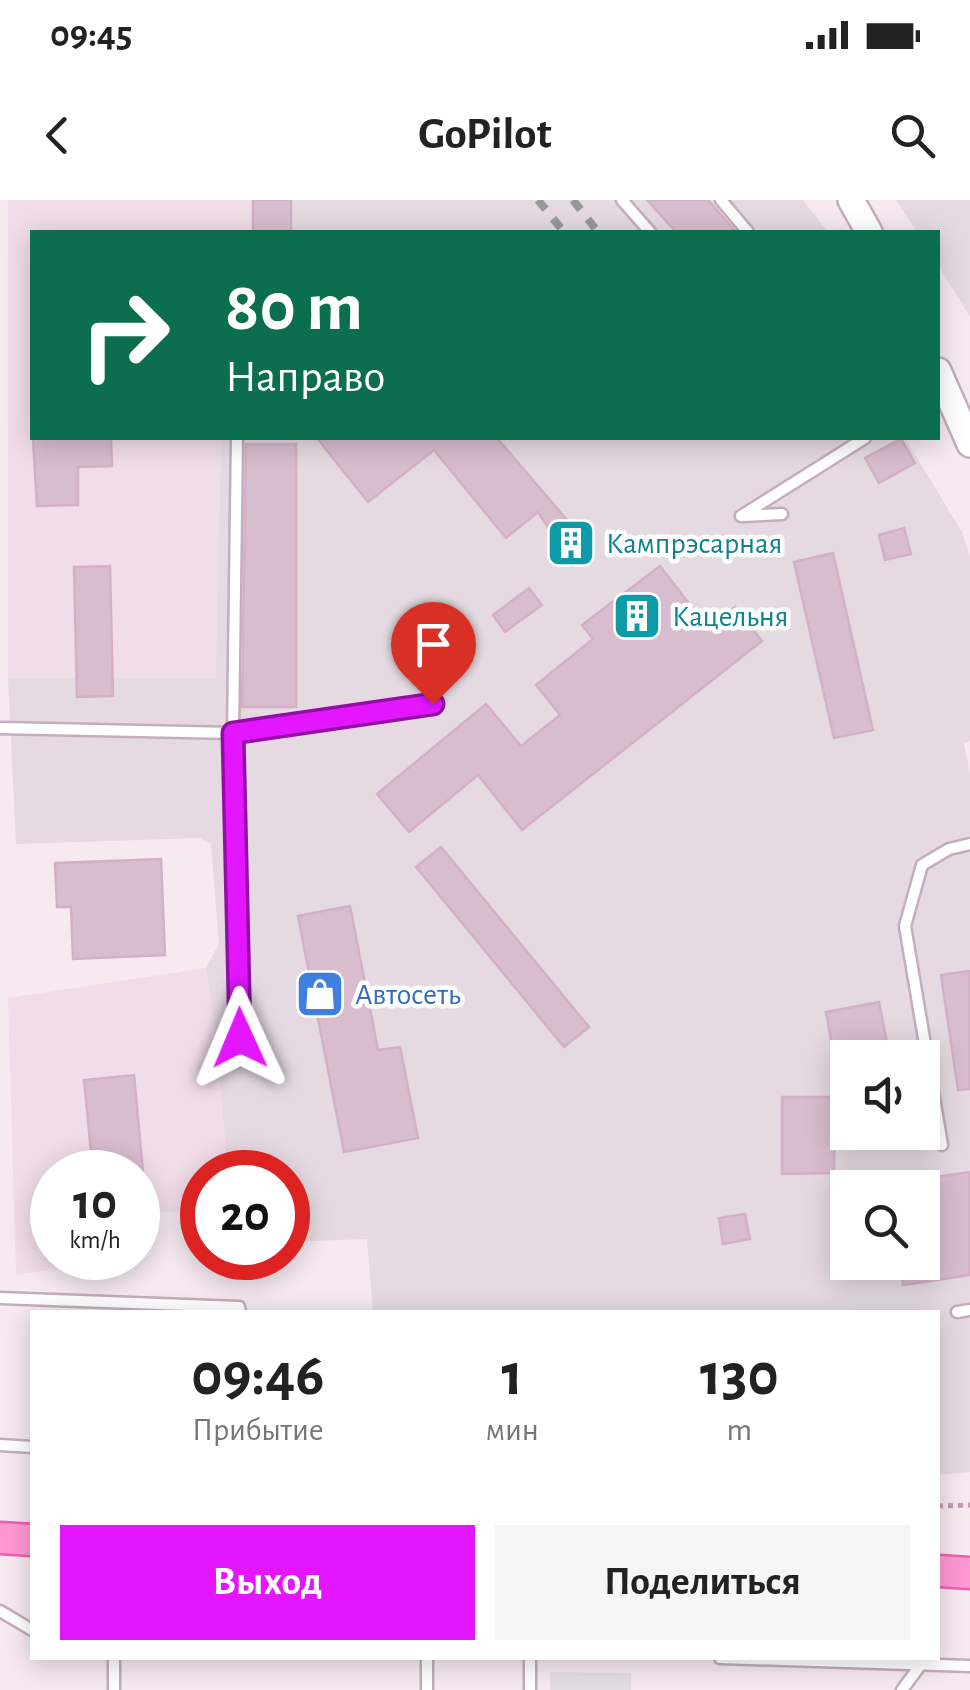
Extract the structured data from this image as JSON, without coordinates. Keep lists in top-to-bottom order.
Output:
{
  "places": {
    "building": ["Кампрэсарная", "Кацельня"],
    "shop": ["Автосеть"]
  },
  "page": {
    "status": "09:45",
    "header": "GoPilot",
    "turn": ["80 m", "Направо"],
    "speed": "10 km/h",
    "limit": "20",
    "eta": [
      "09:46",
      "Прибытие",
      "1",
      "мин",
      "130",
      "m"
    ],
    "buttons": ["Выход", "Поделиться"]
  }
}
